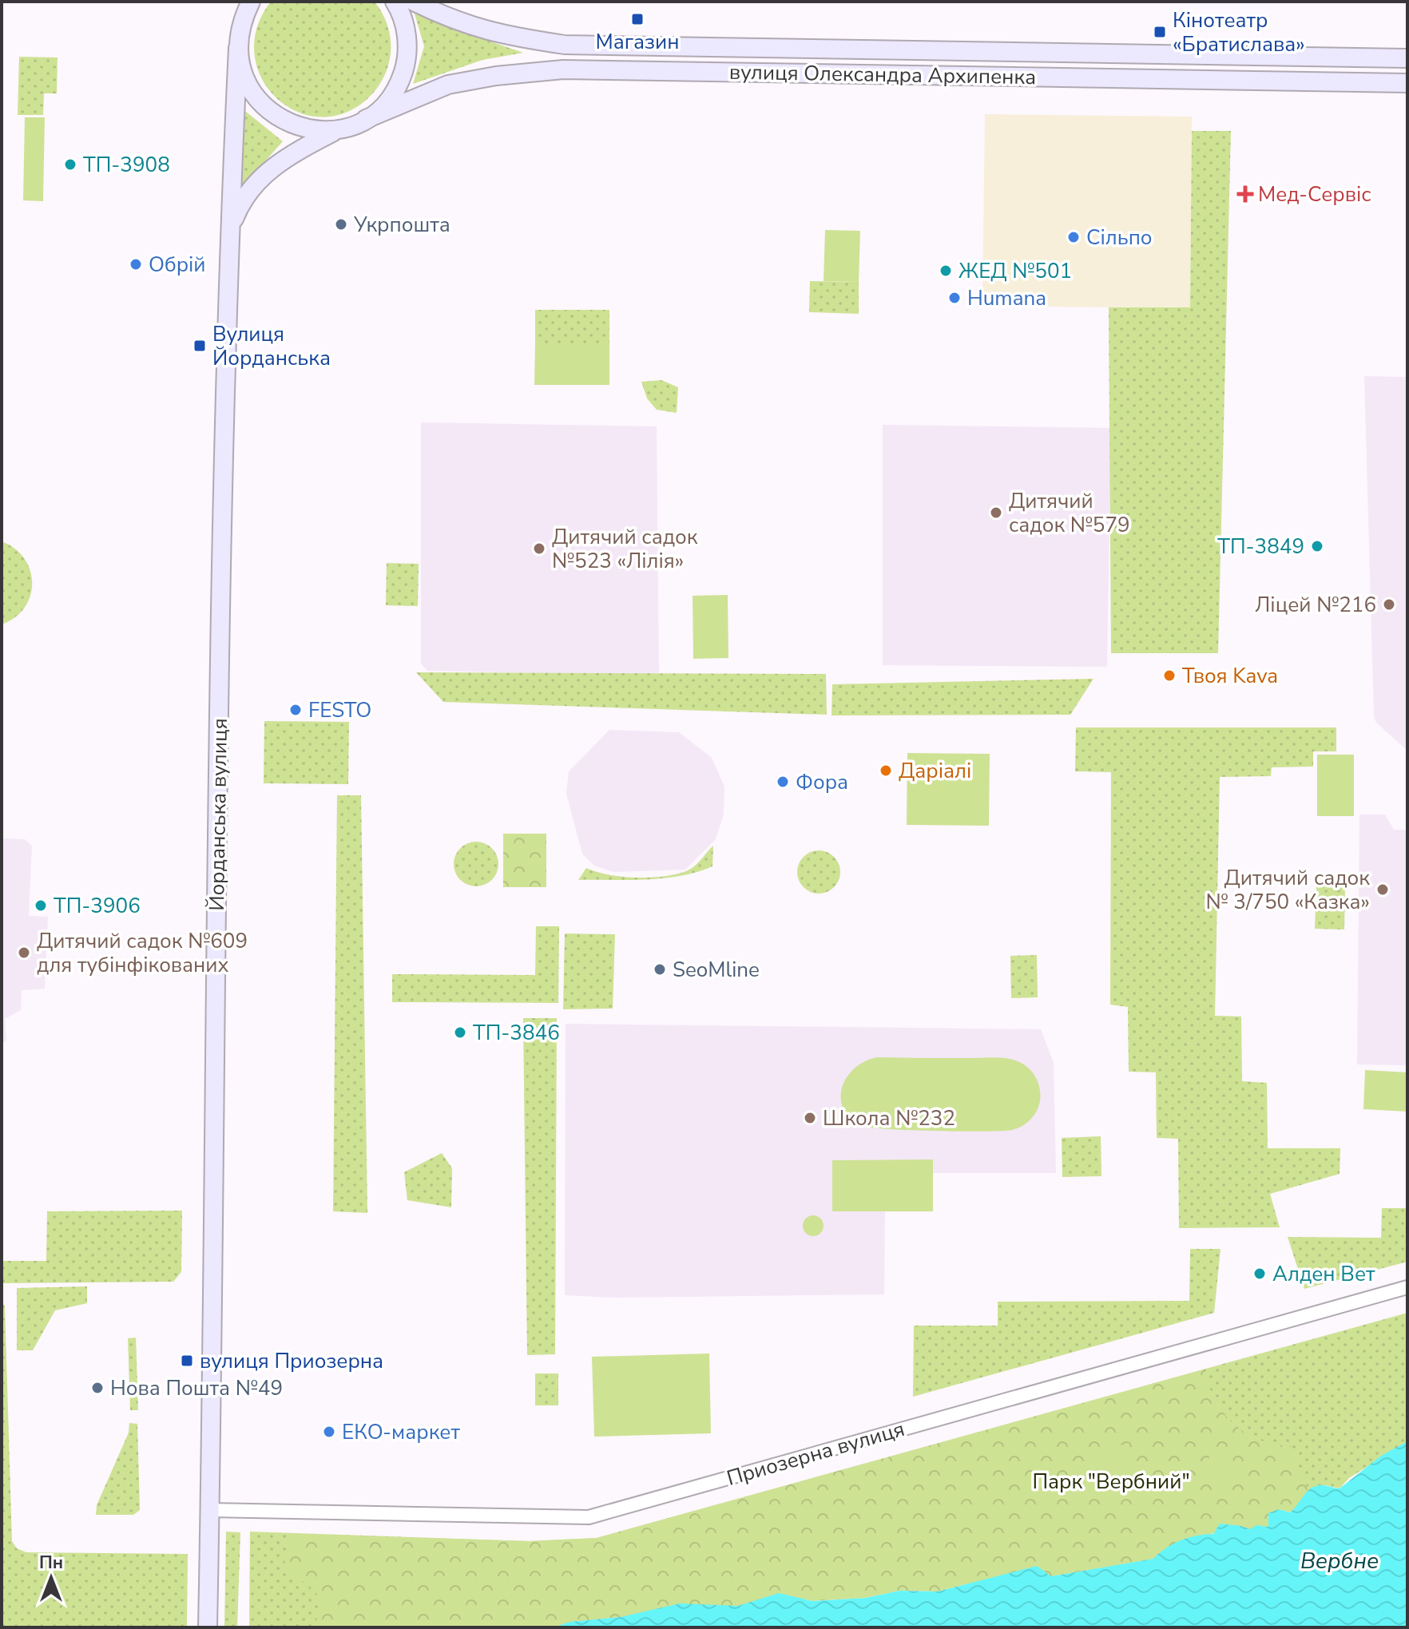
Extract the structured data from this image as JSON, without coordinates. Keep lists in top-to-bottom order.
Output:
{
  "streets": {
    "main road": ["вулиця Олександра Архипенка", "Йорданська вулиця"],
    "street": ["Приозерна вулиця"]
  },
  "crossings": [
    ["вулиця Олександра Архипенка", "Йорданська вулиця"],
    ["Йорданська вулиця", "Приозерна вулиця"]
  ],
  "water": ["Вербне"],
  "parks": ["Парк \"Вербний\""],
  "places": {
    "transit": [
      "Магазин",
      "Кінотеатр «Братислава»",
      "Вулиця Йорданська",
      "вулиця Приозерна"
    ],
    "other": [
      "ТП-3908",
      "Укрпошта",
      "Сільпо",
      "Обрій",
      "ЖЕД №501",
      "Humana",
      "Дитячий садок №579",
      "ТП-3849",
      "Дитячий садок №523 «Лілія»",
      "Ліцей №216",
      "Твоя Kava",
      "FESTO",
      "Даріалі",
      "Фора",
      "Дитячий садок № 3/750 «Казка»",
      "ТП-3906",
      "Дитячий садок №609 для тубінфікованих",
      "SeoMline",
      "ТП-3846",
      "Школа №232",
      "Алден Вет",
      "Нова Пошта №49",
      "ЕКО-маркет"
    ],
    "health": ["Мед-Сервіс"]
  },
  "north": "top"
}
